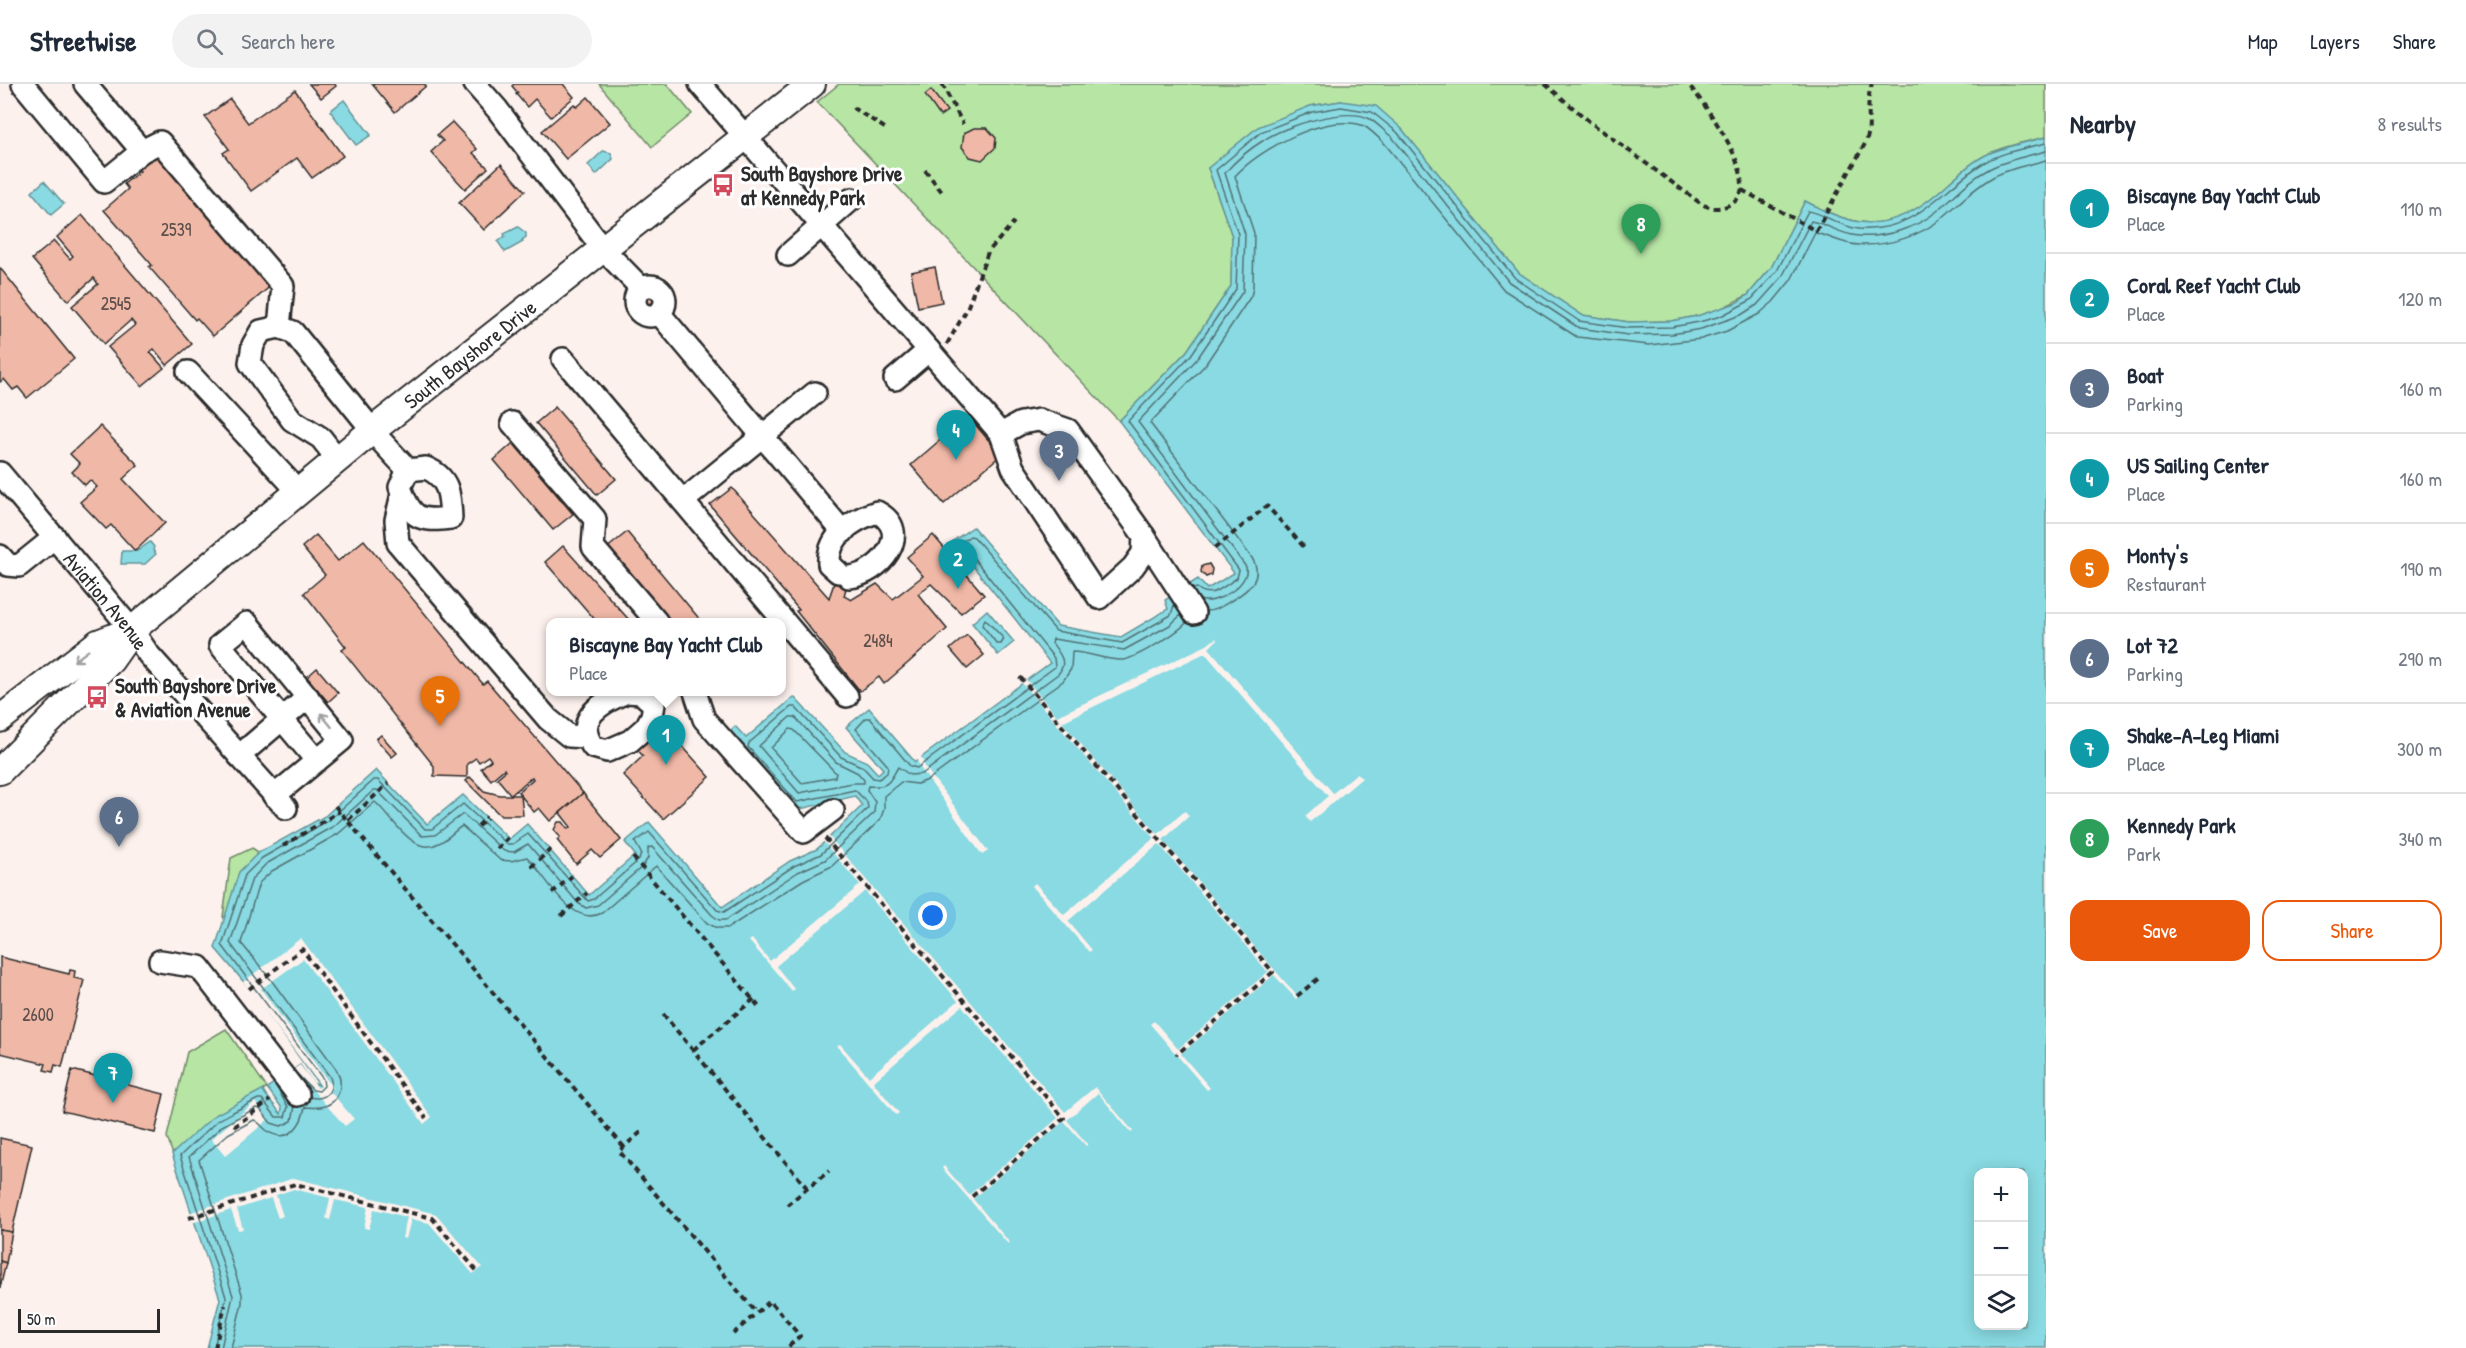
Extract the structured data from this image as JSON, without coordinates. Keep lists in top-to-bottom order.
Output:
{
  "streets": {
    "main road": ["South Bayshore Drive"],
    "street": ["Aviation Avenue"]
  },
  "crossings": [
    ["South Bayshore Drive", "Aviation Avenue"]
  ],
  "places": {
    "bus stop": ["South Bayshore Drive at Kennedy Park", "South Bayshore Drive & Aviation Avenue"]
  },
  "house_numbers": [
    "2539",
    "2545",
    "2484",
    "2600"
  ],
  "scale_bar": "50 m",
  "page": {
    "header": "Streetwise",
    "search": "Search here",
    "nav": ["Map", "Layers", "Share"],
    "heading": ["Nearby", "8 results"],
    "list": [
      {
        "mark": "1",
        "name": "Biscayne Bay Yacht Club",
        "note": "Place",
        "value": "110 m"
      },
      {
        "mark": "2",
        "name": "Coral Reef Yacht Club",
        "note": "Place",
        "value": "120 m"
      },
      {
        "mark": "3",
        "name": "Boat",
        "note": "Parking",
        "value": "160 m"
      },
      {
        "mark": "4",
        "name": "US Sailing Center",
        "note": "Place",
        "value": "160 m"
      },
      {
        "mark": "5",
        "name": "Monty's",
        "note": "Restaurant",
        "value": "190 m"
      },
      {
        "mark": "6",
        "name": "Lot 72",
        "note": "Parking",
        "value": "290 m"
      },
      {
        "mark": "7",
        "name": "Shake-A-Leg Miami",
        "note": "Place",
        "value": "300 m"
      },
      {
        "mark": "8",
        "name": "Kennedy Park",
        "note": "Park",
        "value": "340 m"
      }
    ],
    "pins": [
      "8",
      "4",
      "3",
      "2",
      "5",
      "1",
      "6",
      "7"
    ],
    "popup": ["Biscayne Bay Yacht Club", "Place"],
    "buttons": ["Save", "Share"],
    "map_buttons": ["+", "−"],
    "scale": "50 m"
  }
}
